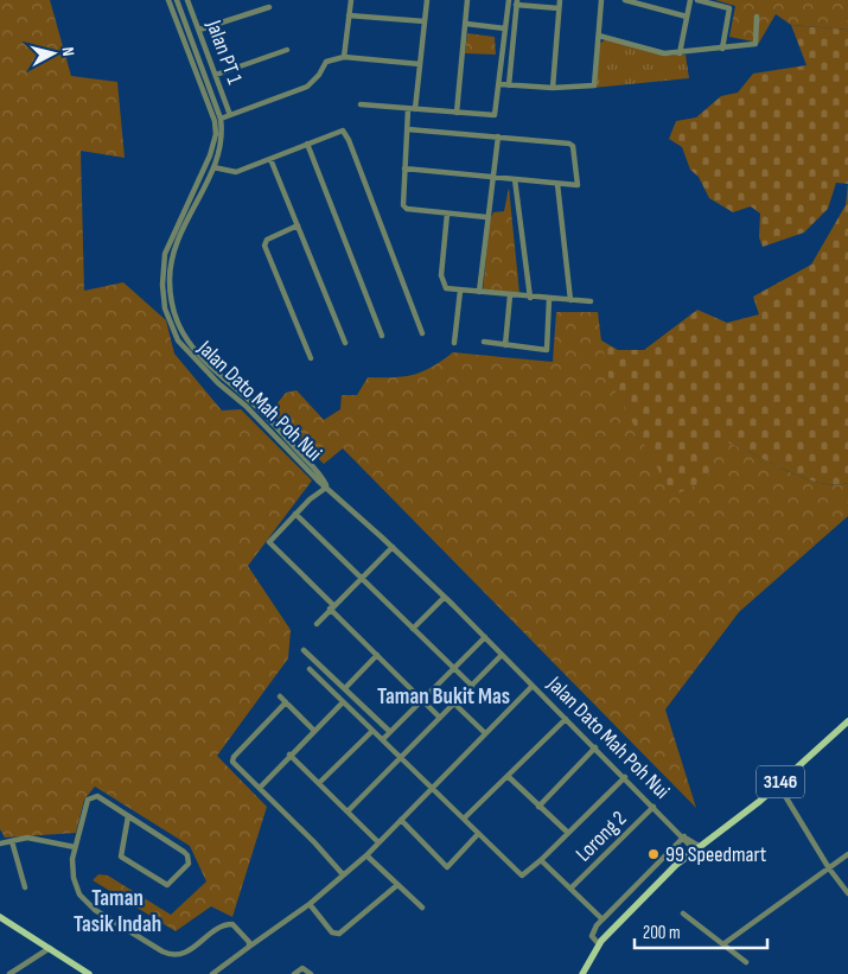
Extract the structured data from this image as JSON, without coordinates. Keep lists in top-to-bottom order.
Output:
{
  "streets": {
    "main road": ["3146"],
    "street": ["Jalan PT 1", "Jalan Dato Mah Poh Nui", "Lorong 2"]
  },
  "crossings": [
    ["Jalan Dato Mah Poh Nui", "3146"],
    ["Jalan Dato Mah Poh Nui", "Lorong 2"]
  ],
  "districts": ["Taman Bukit Mas", "Taman Tasik Indah"],
  "places": ["99 Speedmart"],
  "scale_bar": "200 m",
  "north": "right"
}
